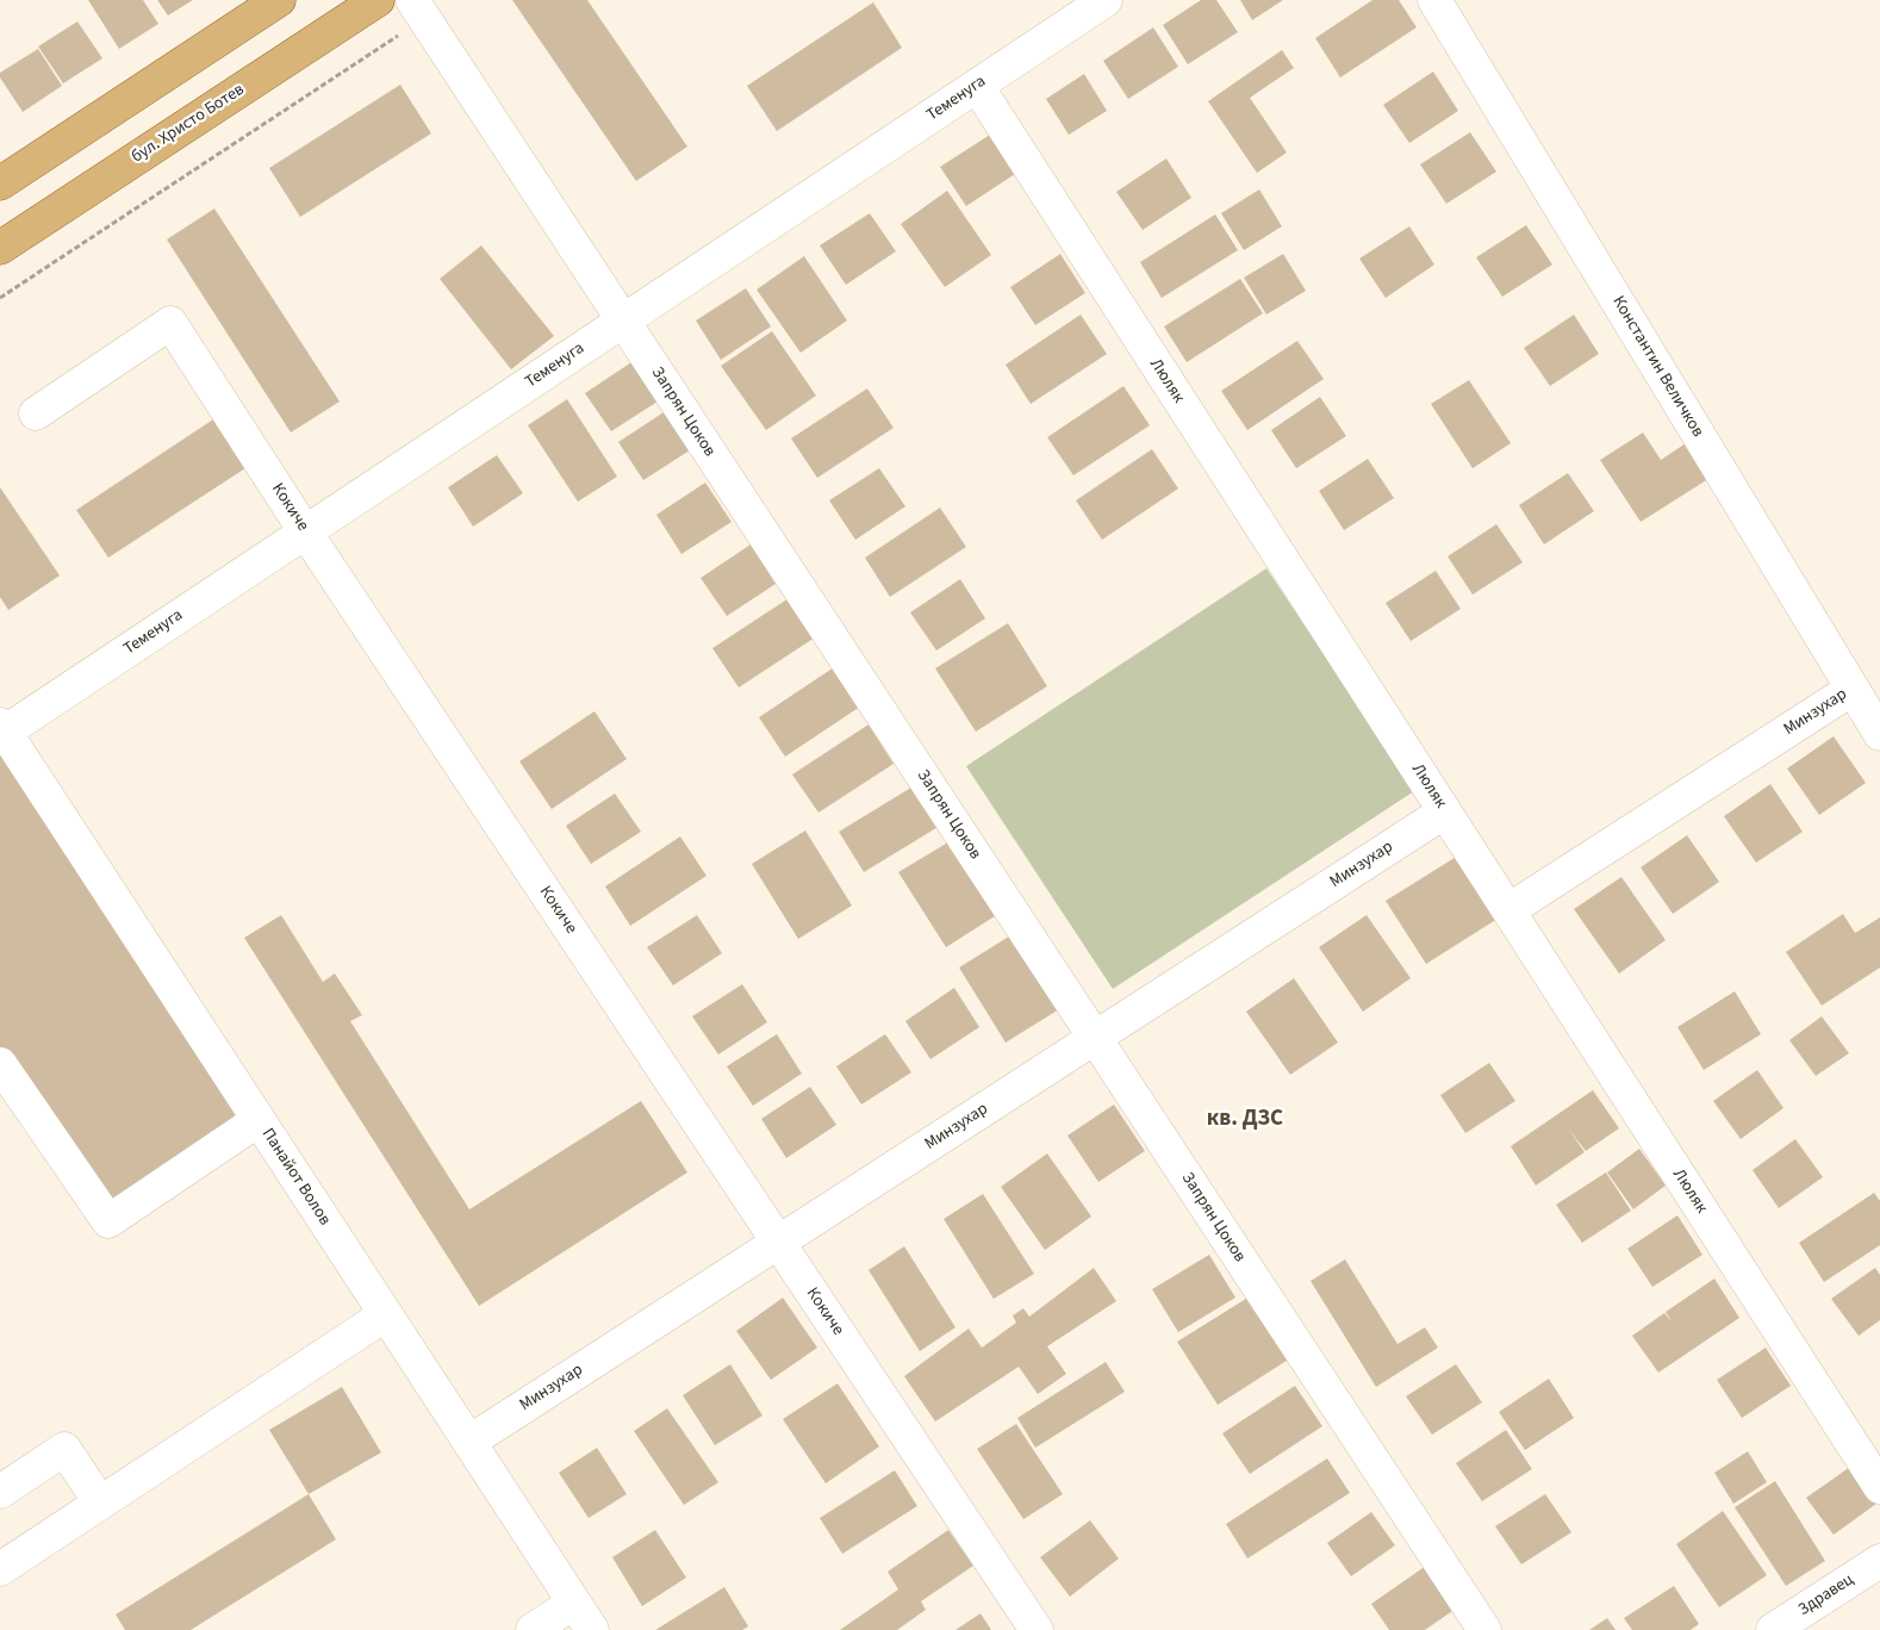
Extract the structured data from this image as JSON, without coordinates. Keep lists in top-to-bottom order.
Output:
{
  "streets": {
    "main road": ["бул. Христо Ботев"],
    "street": [
      "Теменуга",
      "Константин Величков",
      "Люляк",
      "Запрян Цоков",
      "Кокиче",
      "Минзухар",
      "Панайот Волов",
      "Здравец"
    ]
  },
  "crossings": [
    ["Теменуга", "Люляк"],
    ["Теменуга", "Запрян Цоков"],
    ["Теменуга", "Кокиче"],
    ["Теменуга", "Панайот Волов"],
    ["Константин Величков", "Минзухар"],
    ["Люляк", "Минзухар"],
    ["Запрян Цоков", "Минзухар"],
    ["Кокиче", "Минзухар"],
    ["Минзухар", "Панайот Волов"]
  ],
  "districts": ["кв. ДЗС"]
}
